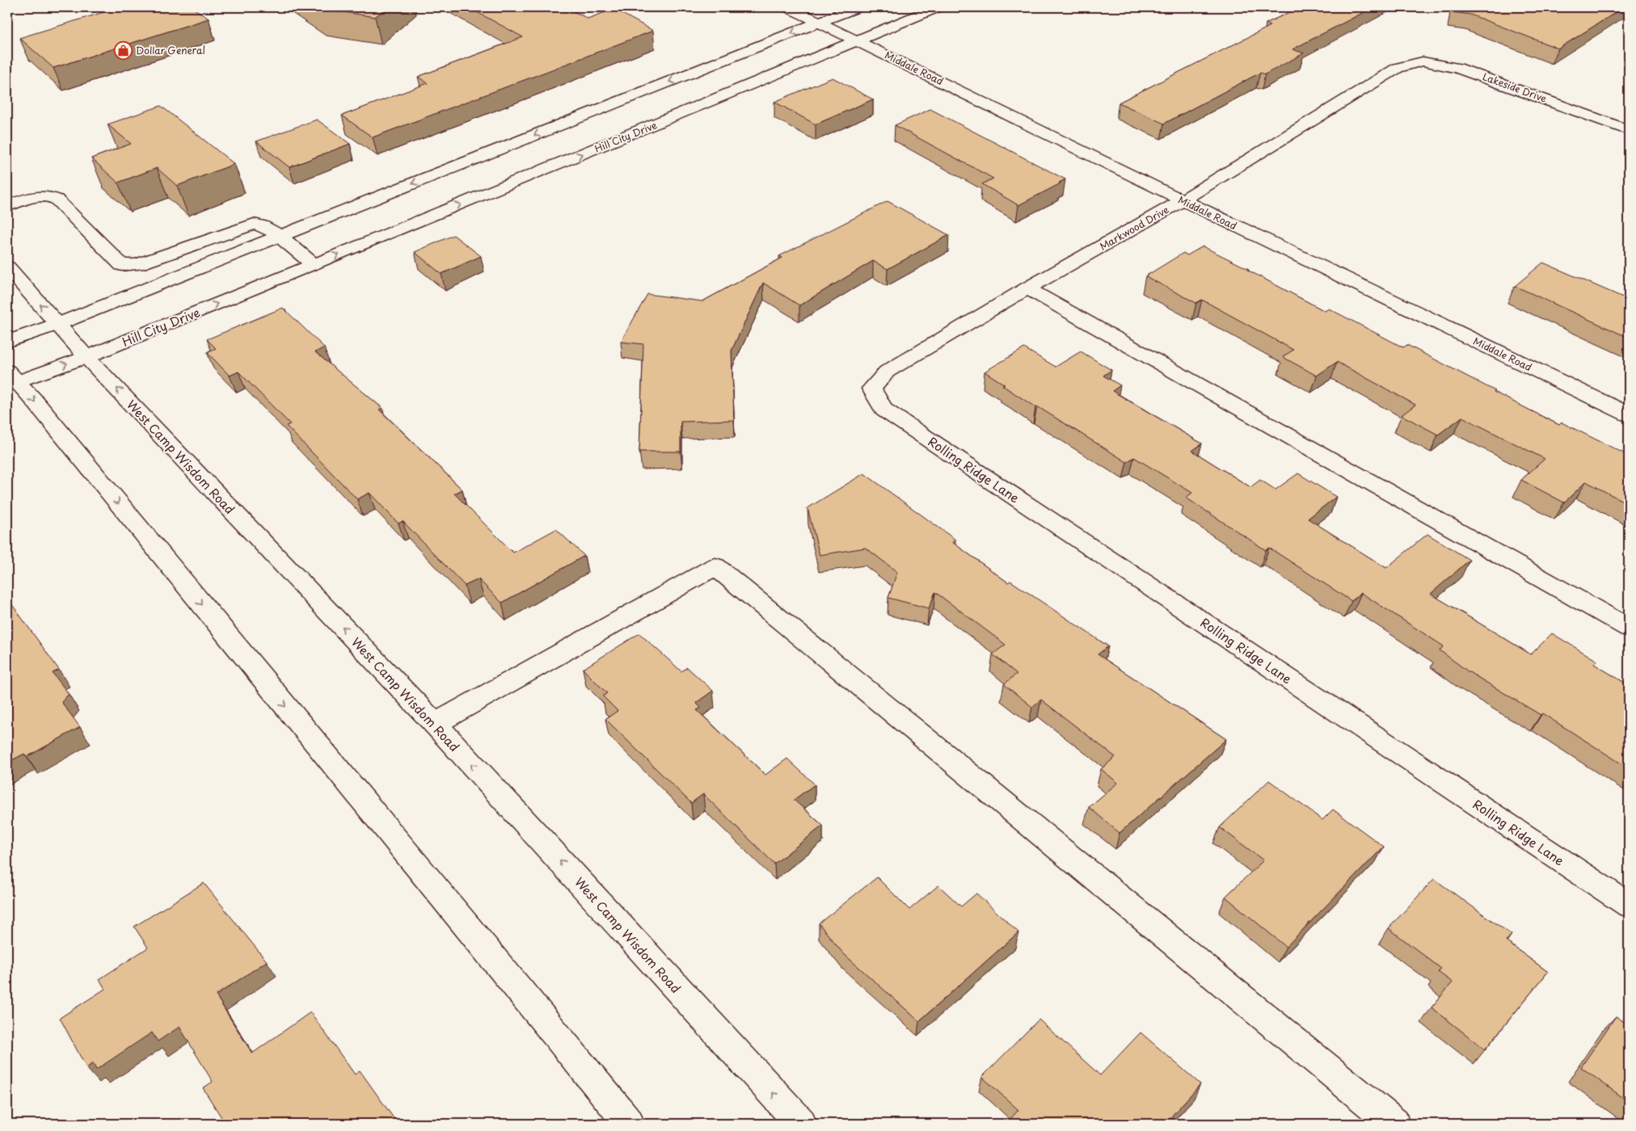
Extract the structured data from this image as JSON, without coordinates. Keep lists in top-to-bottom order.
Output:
{
  "streets": {
    "street": [
      "Middale Road",
      "Lakeside Drive",
      "Hill City Drive",
      "Markwood Drive",
      "West Camp Wisdom Road",
      "Rolling Ridge Lane"
    ]
  },
  "crossings": [
    ["Middale Road", "Hill City Drive"],
    ["Middale Road", "Markwood Drive"],
    ["Lakeside Drive", "Markwood Drive"],
    ["Hill City Drive", "West Camp Wisdom Road"],
    ["Markwood Drive", "Rolling Ridge Lane"]
  ],
  "places": {
    "shop": ["Dollar General"]
  }
}
